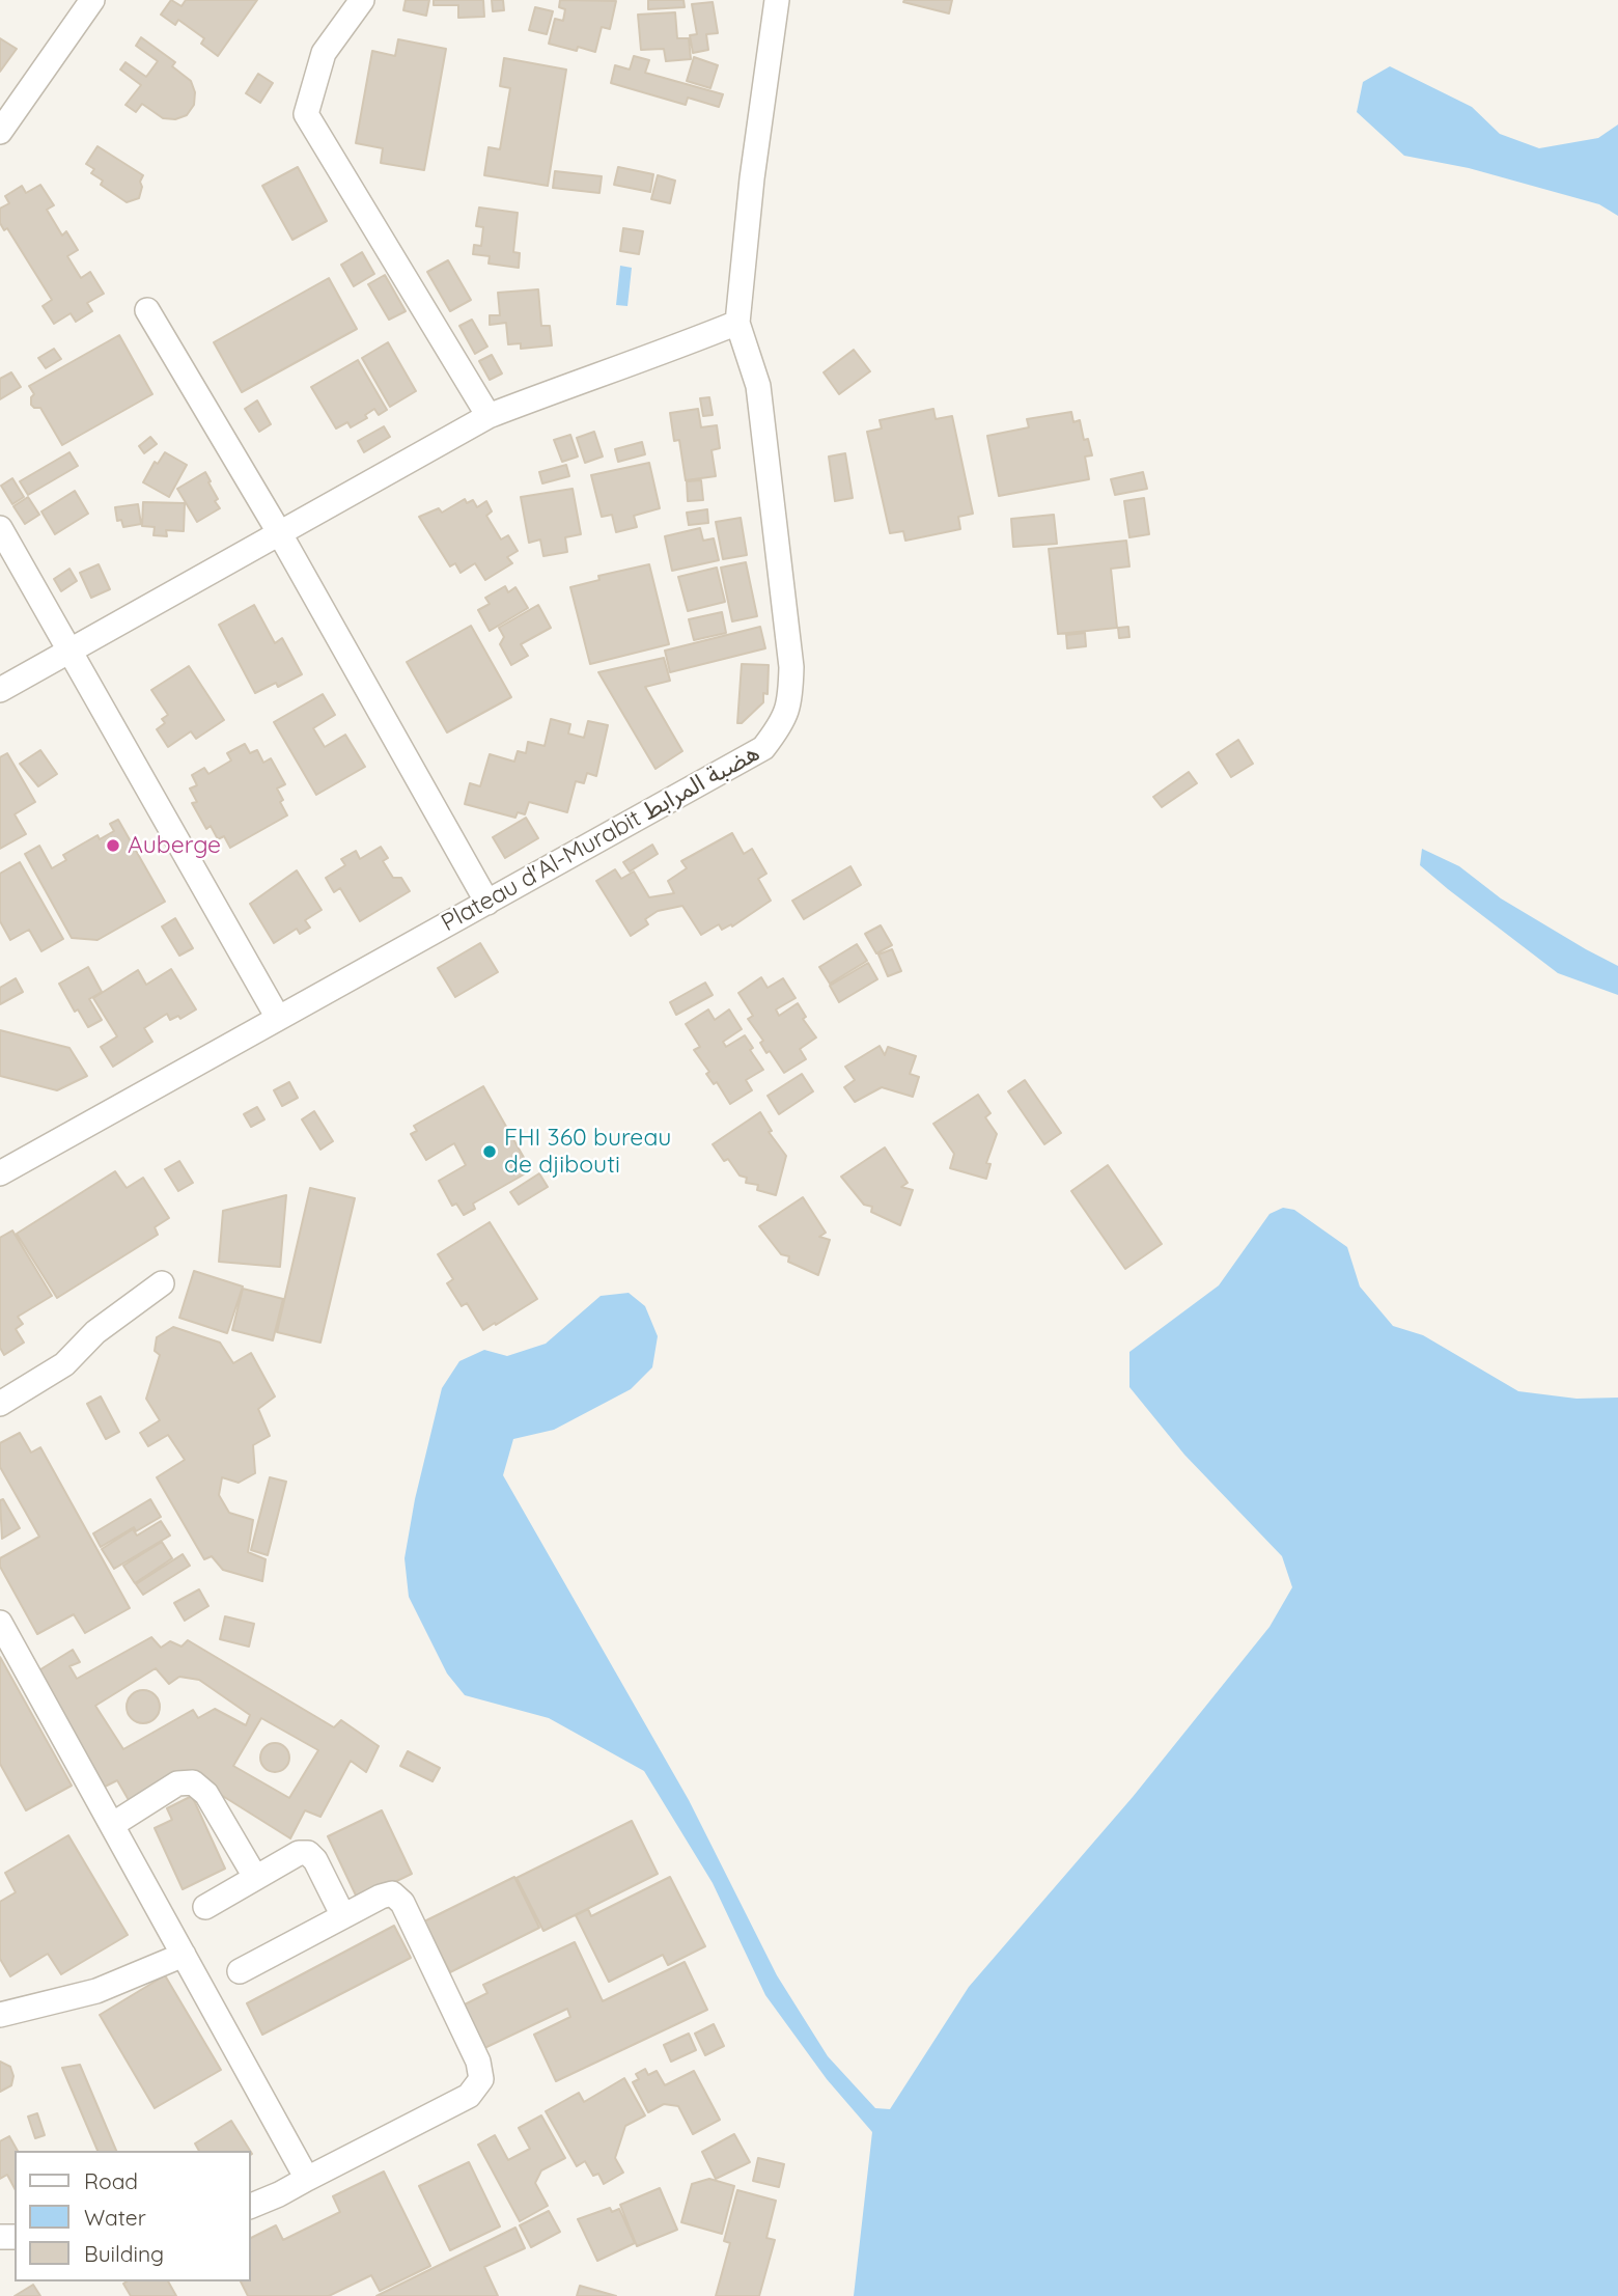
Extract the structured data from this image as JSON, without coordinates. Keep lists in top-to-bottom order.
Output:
{
  "streets": {
    "street": ["Plateau d'Al-Murabit هضبة المرابط"]
  },
  "places": ["Auberge", "FHI 360 bureau de djibouti"],
  "legend": ["Road", "Water", "Building"]
}
